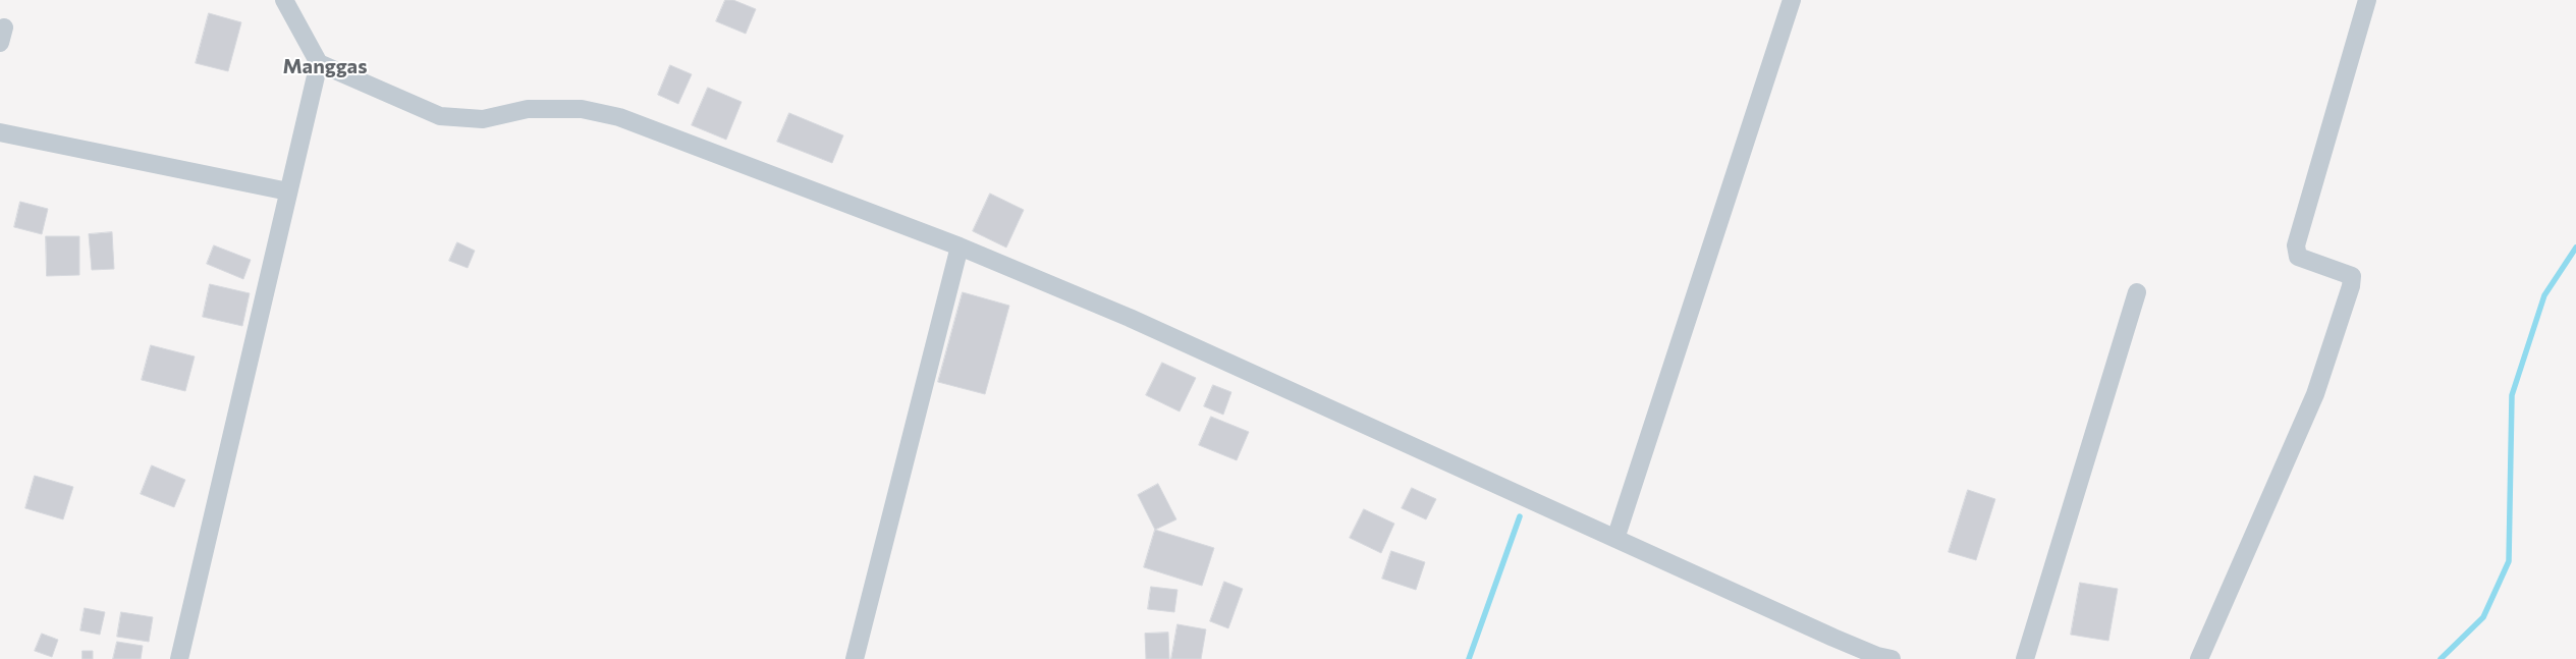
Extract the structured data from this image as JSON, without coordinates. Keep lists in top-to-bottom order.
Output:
{
  "districts": ["Manggas"]
}
